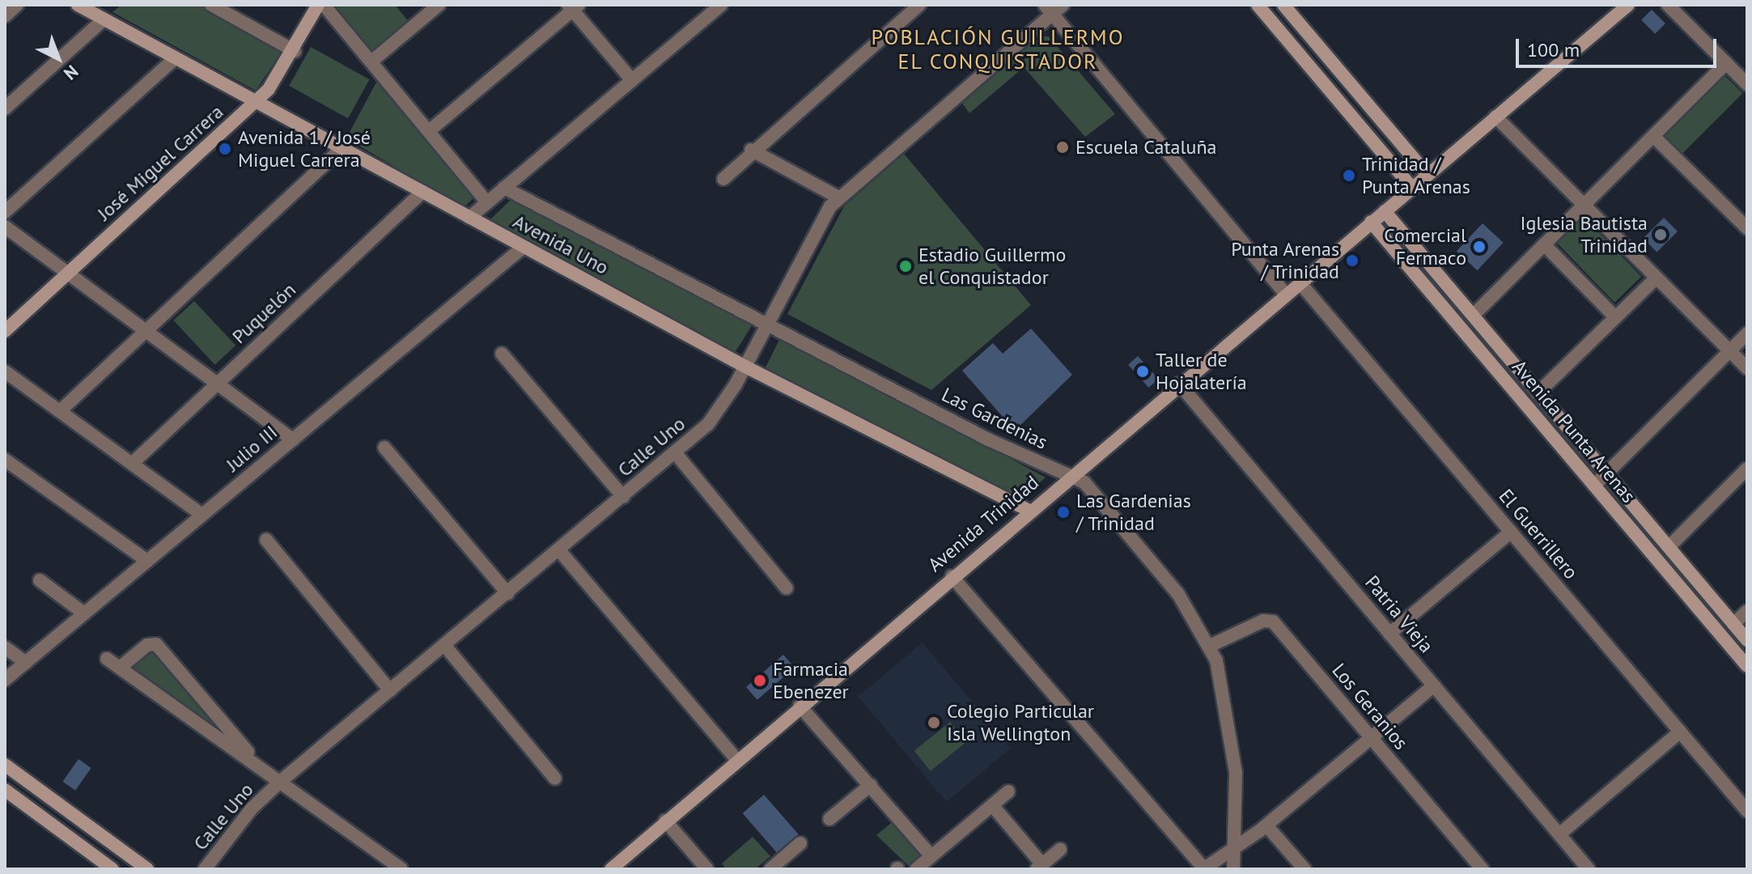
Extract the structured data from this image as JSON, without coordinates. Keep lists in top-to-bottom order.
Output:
{
  "streets": {
    "main road": [
      "José Miguel Carrera",
      "Avenida Uno",
      "Avenida Punta Arenas",
      "Avenida Trinidad"
    ],
    "street": [
      "Puquelón",
      "Las Gardenias",
      "Calle Uno",
      "Julio III",
      "El Guerrillero",
      "Patria Vieja",
      "Los Geranios"
    ]
  },
  "crossings": [
    ["José Miguel Carrera", "Avenida Uno"],
    ["Avenida Uno", "Puquelón"],
    ["Avenida Uno", "Calle Uno"],
    ["Avenida Uno", "Julio III"],
    ["Avenida Uno", "Avenida Trinidad"],
    ["Las Gardenias", "Calle Uno"],
    ["Las Gardenias", "Avenida Trinidad"],
    ["Las Gardenias", "Los Geranios"],
    ["Avenida Punta Arenas", "Avenida Trinidad"],
    ["Avenida Trinidad", "El Guerrillero"],
    ["Avenida Trinidad", "Patria Vieja"]
  ],
  "districts": ["POBLACIÓN GUILLERMO EL CONQUISTADOR"],
  "places": [
    "Escuela Cataluña",
    "Avenida 1 / José Miguel Carrera",
    "Trinidad / Punta Arenas",
    "Iglesia Bautista Trinidad",
    "Comercial Fermaco",
    "Punta Arenas / Trinidad",
    "Estadio Guillermo el Conquistador",
    "Taller de Hojalatería",
    "Las Gardenias / Trinidad",
    "Farmacia Ebenezer",
    "Colegio Particular Isla Wellington"
  ],
  "scale_bar": "100 m",
  "north": "bottom right"
}
